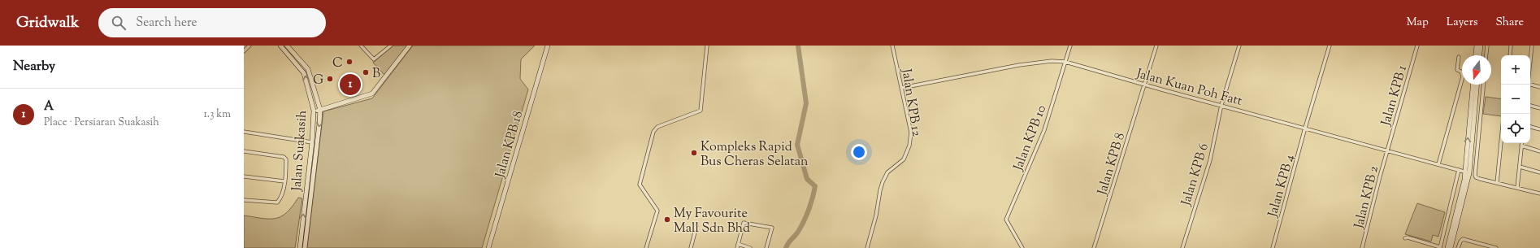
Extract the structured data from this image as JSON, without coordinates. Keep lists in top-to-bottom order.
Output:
{
  "streets": {
    "main road": ["Jalan KPB 18", "Jalan Suakasih"],
    "street": [
      "Jalan Kuan Poh Fatt",
      "Jalan KPB 1",
      "Jalan KPB 12",
      "Jalan KPB 10",
      "Jalan KPB 8",
      "Jalan KPB 6",
      "Jalan KPB 4",
      "Jalan KPB 2"
    ]
  },
  "crossings": [
    ["Jalan Kuan Poh Fatt", "Jalan KPB 1"],
    ["Jalan Kuan Poh Fatt", "Jalan KPB 12"],
    ["Jalan Kuan Poh Fatt", "Jalan KPB 10"],
    ["Jalan Kuan Poh Fatt", "Jalan KPB 8"],
    ["Jalan Kuan Poh Fatt", "Jalan KPB 6"],
    ["Jalan Kuan Poh Fatt", "Jalan KPB 4"],
    ["Jalan Kuan Poh Fatt", "Jalan KPB 2"],
    ["Jalan KPB 1", "Jalan KPB 2"]
  ],
  "places": [
    "C",
    "B",
    "G",
    "Kompleks Rapid Bus Cheras Selatan",
    "My Favourite Mall Sdn Bhd"
  ],
  "north": "bottom",
  "page": {
    "header": "Gridwalk",
    "search": "Search here",
    "nav": ["Map", "Layers", "Share"],
    "heading": "Nearby",
    "map_buttons": ["+", "−"],
    "pins": "1",
    "list": [
      {
        "mark": "1",
        "name": "A",
        "note": "Place · Persiaran Suakasih",
        "value": "1.3 km"
      }
    ]
  }
}
